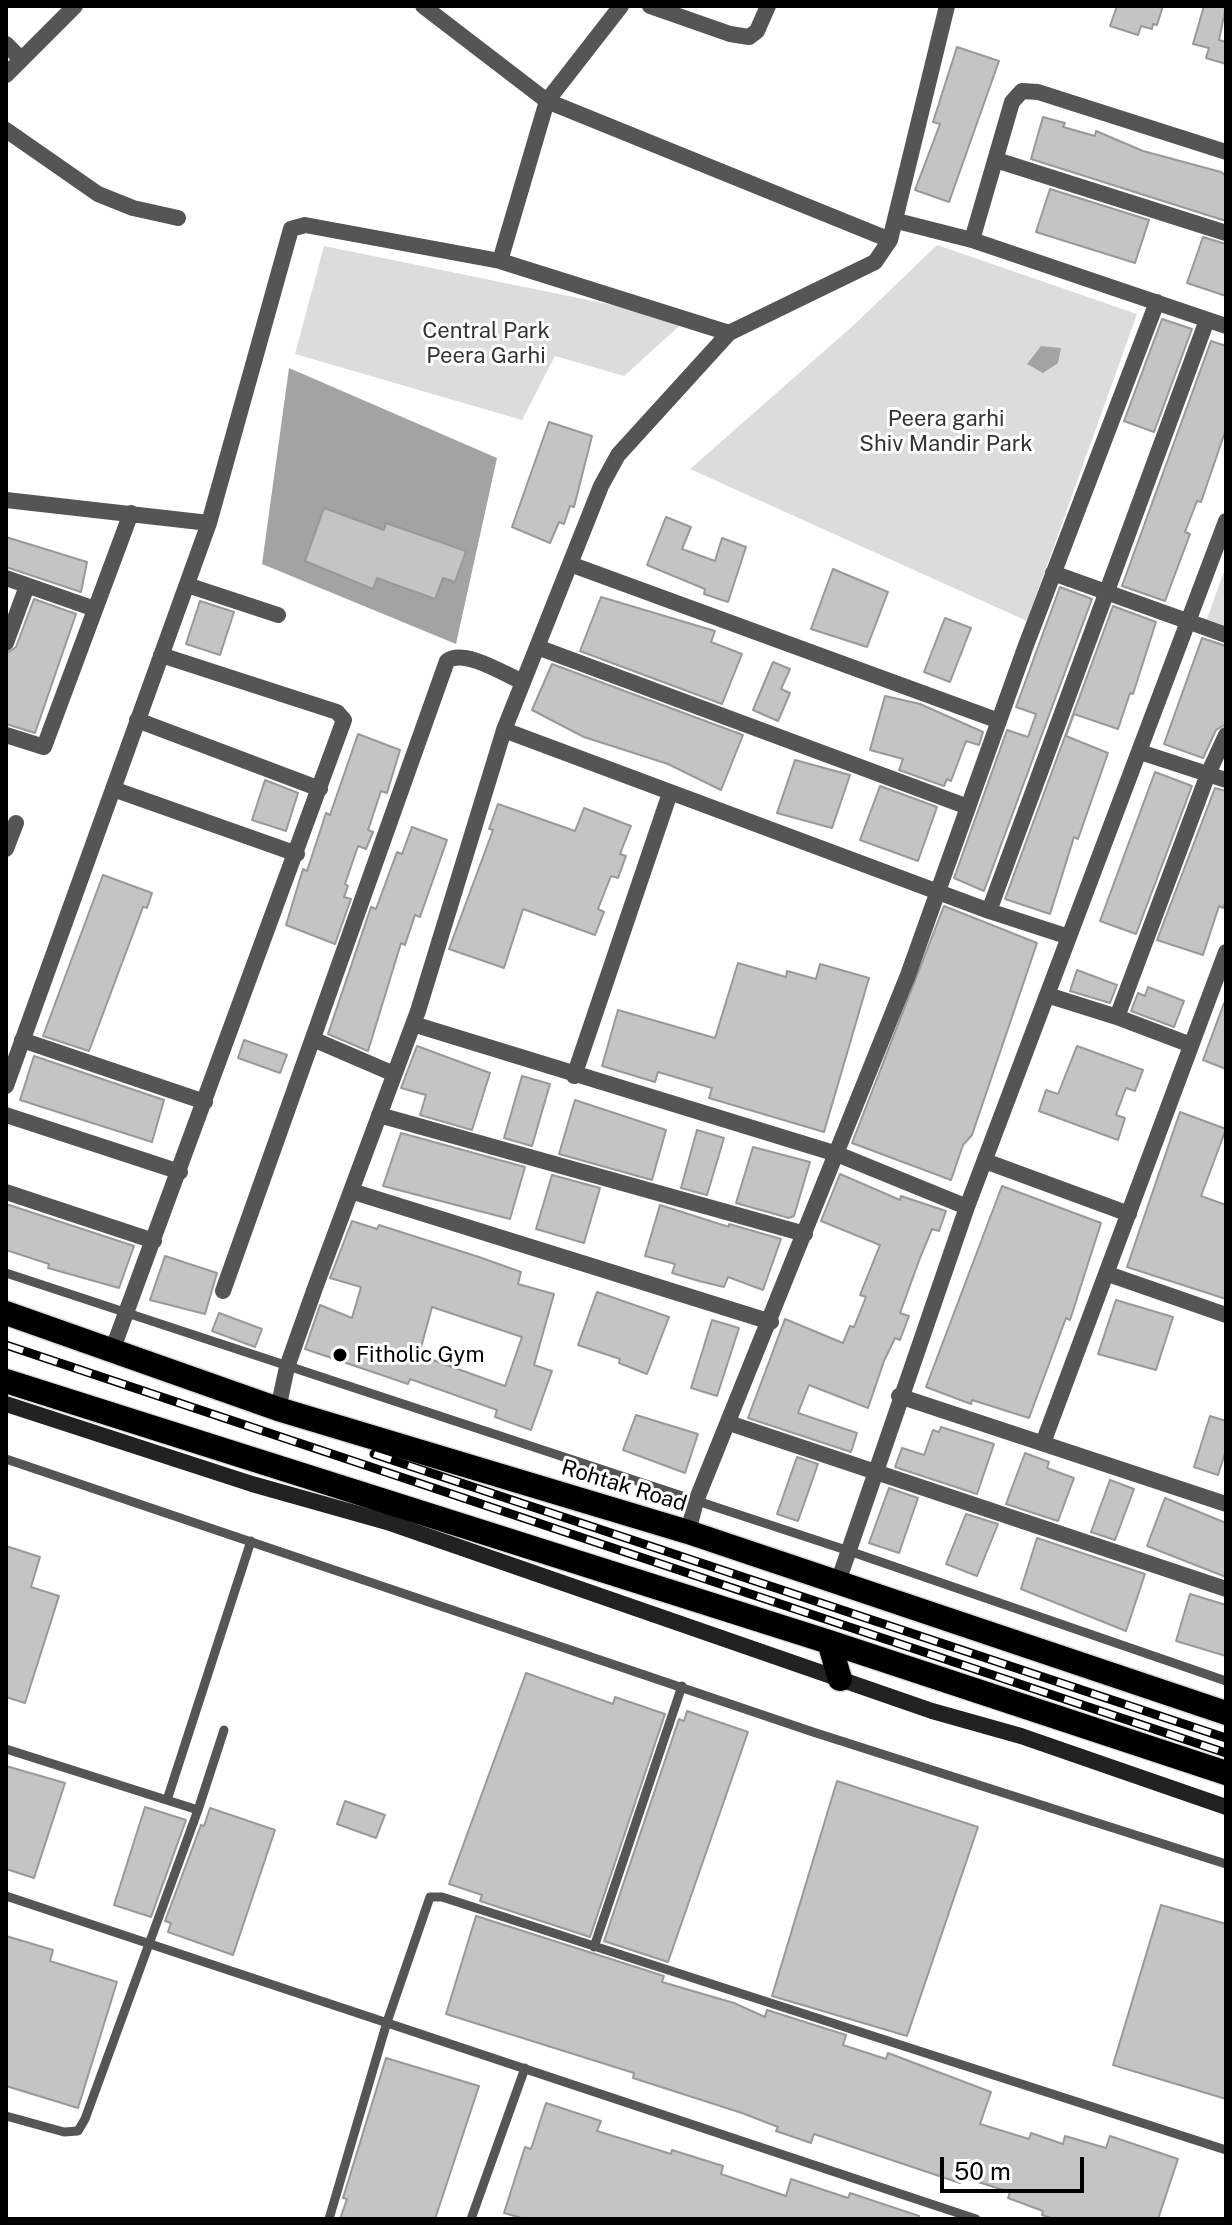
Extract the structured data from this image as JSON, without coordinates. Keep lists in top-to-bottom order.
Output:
{
  "streets": {
    "highway": ["Rohtak Road"]
  },
  "parks": ["Central Park Peera Garhi", "Peera garhi Shiv Mandir Park"],
  "places": ["Fitholic Gym"],
  "scale_bar": "50 m"
}
